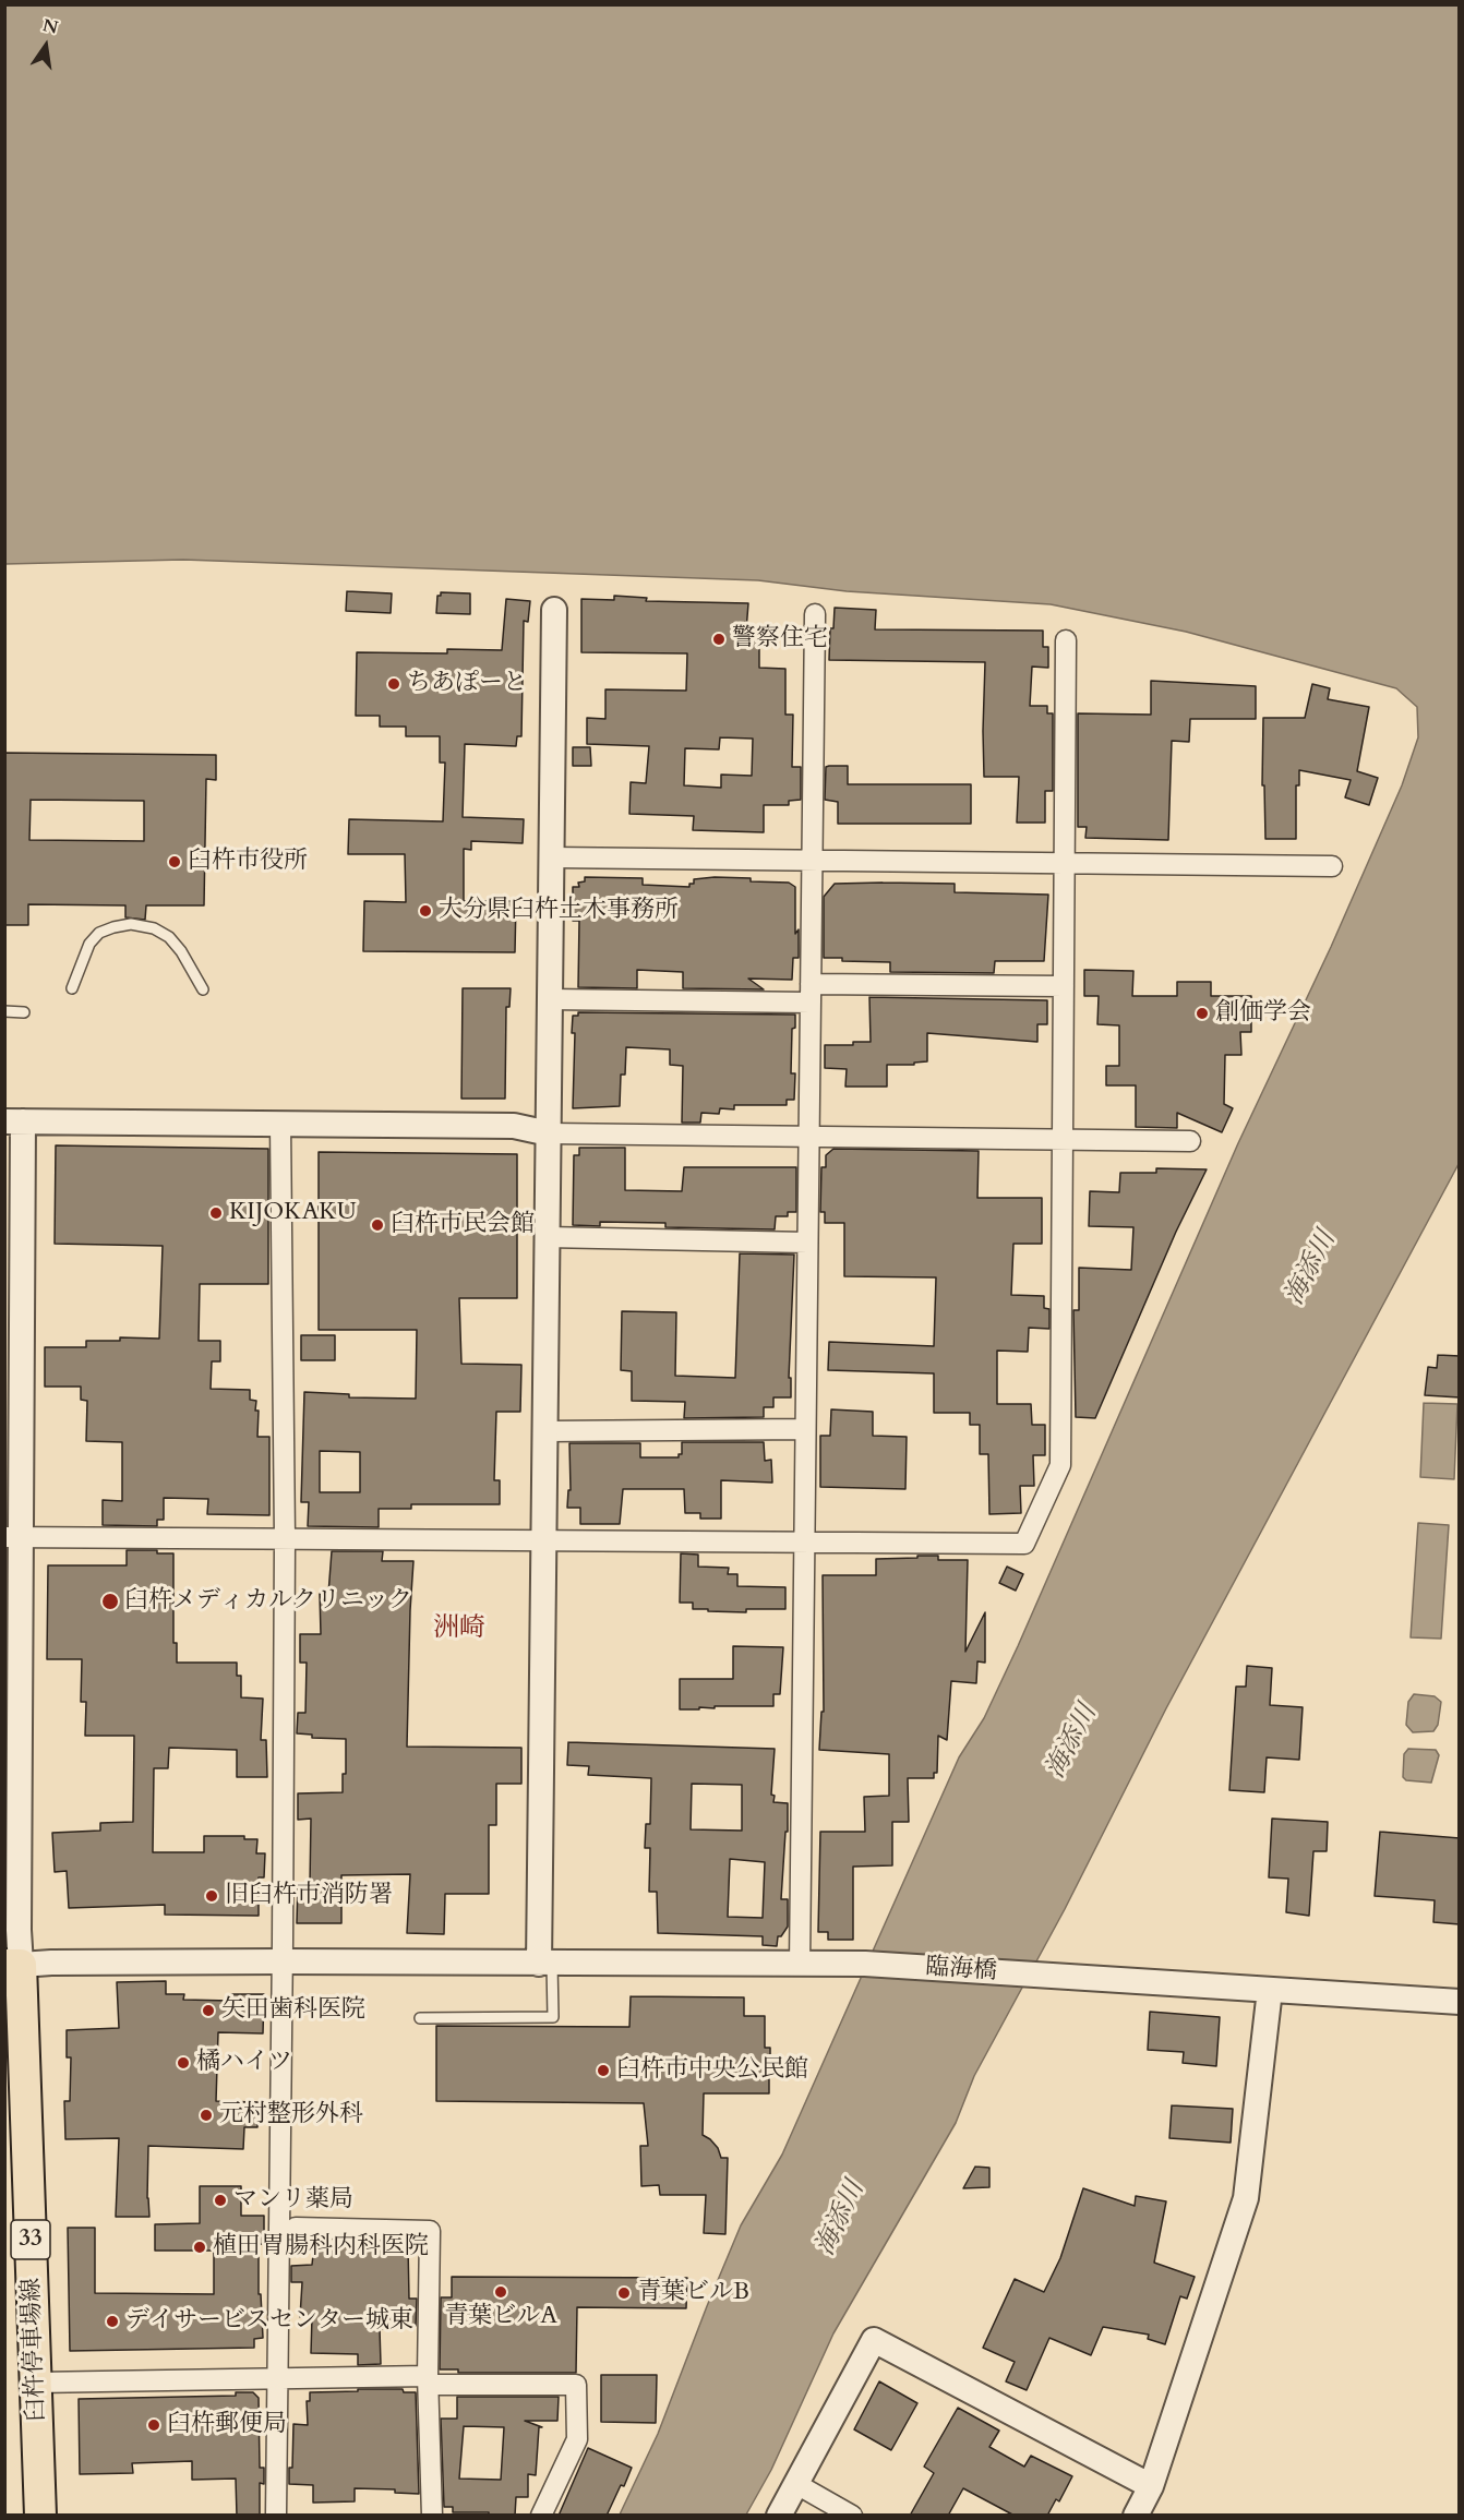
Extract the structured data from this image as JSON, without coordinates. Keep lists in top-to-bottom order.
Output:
{
  "streets": {
    "main road": ["33", "臼杵停車場線"],
    "street": ["臨海橋"]
  },
  "crossings": [
    ["臨海橋", "臼杵停車場線"]
  ],
  "districts": ["洲崎"],
  "water": ["海添川"],
  "places": [
    "警察住宅",
    "ちあぽーと",
    "臼杵市役所",
    "大分県臼杵土木事務所",
    "創価学会",
    "KIJOKAKU",
    "臼杵市民会館",
    "臼杵メディカルクリニック",
    "旧臼杵市消防署",
    "矢田歯科医院",
    "橘ハイツ",
    "臼杵市中央公民館",
    "元村整形外科",
    "マンリ薬局",
    "植田胃腸科内科医院",
    "青葉ビルA",
    "青葉ビルB",
    "デイサービスセンター城東",
    "臼杵郵便局"
  ],
  "north": "top"
}
